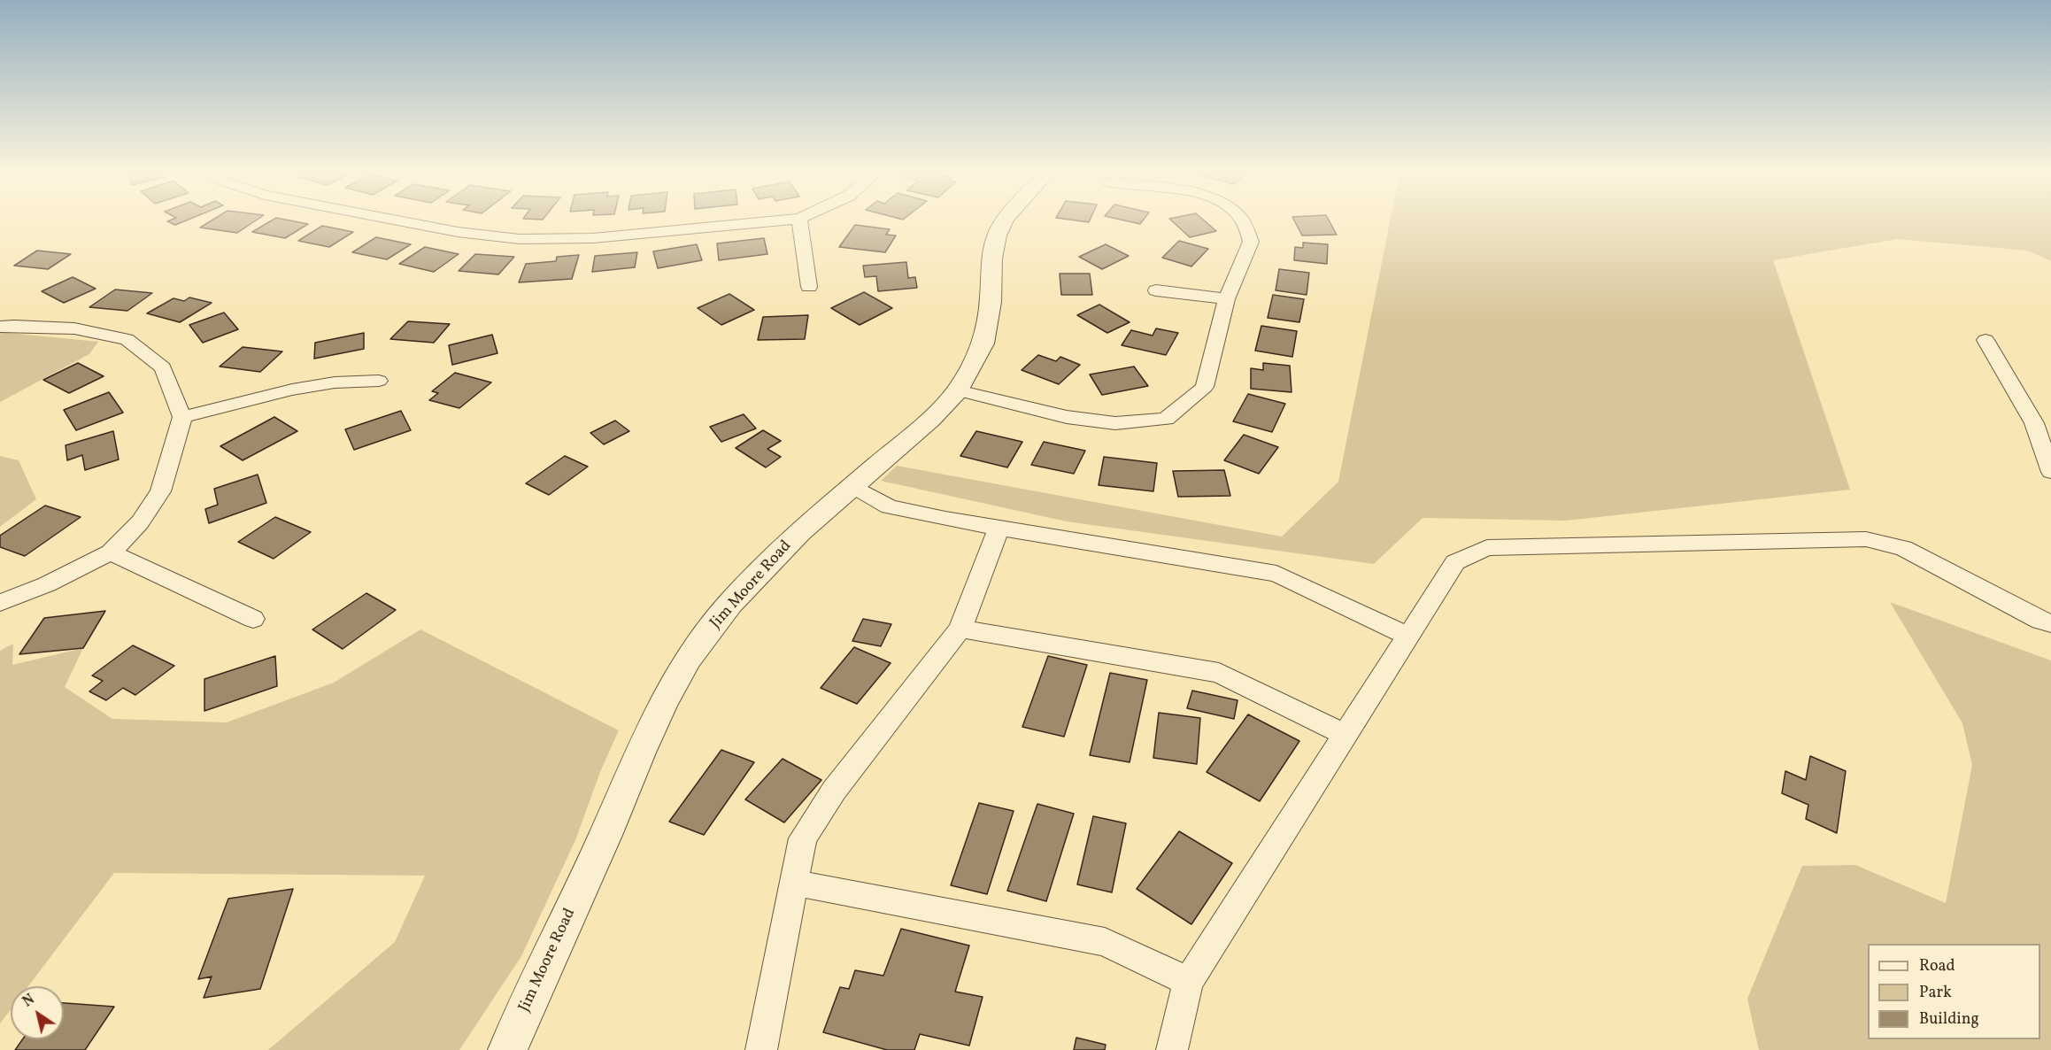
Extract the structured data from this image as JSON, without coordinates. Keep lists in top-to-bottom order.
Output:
{
  "streets": {
    "street": ["Jim Moore Road"]
  },
  "legend": ["Road", "Park", "Building"],
  "north": "top left"
}
